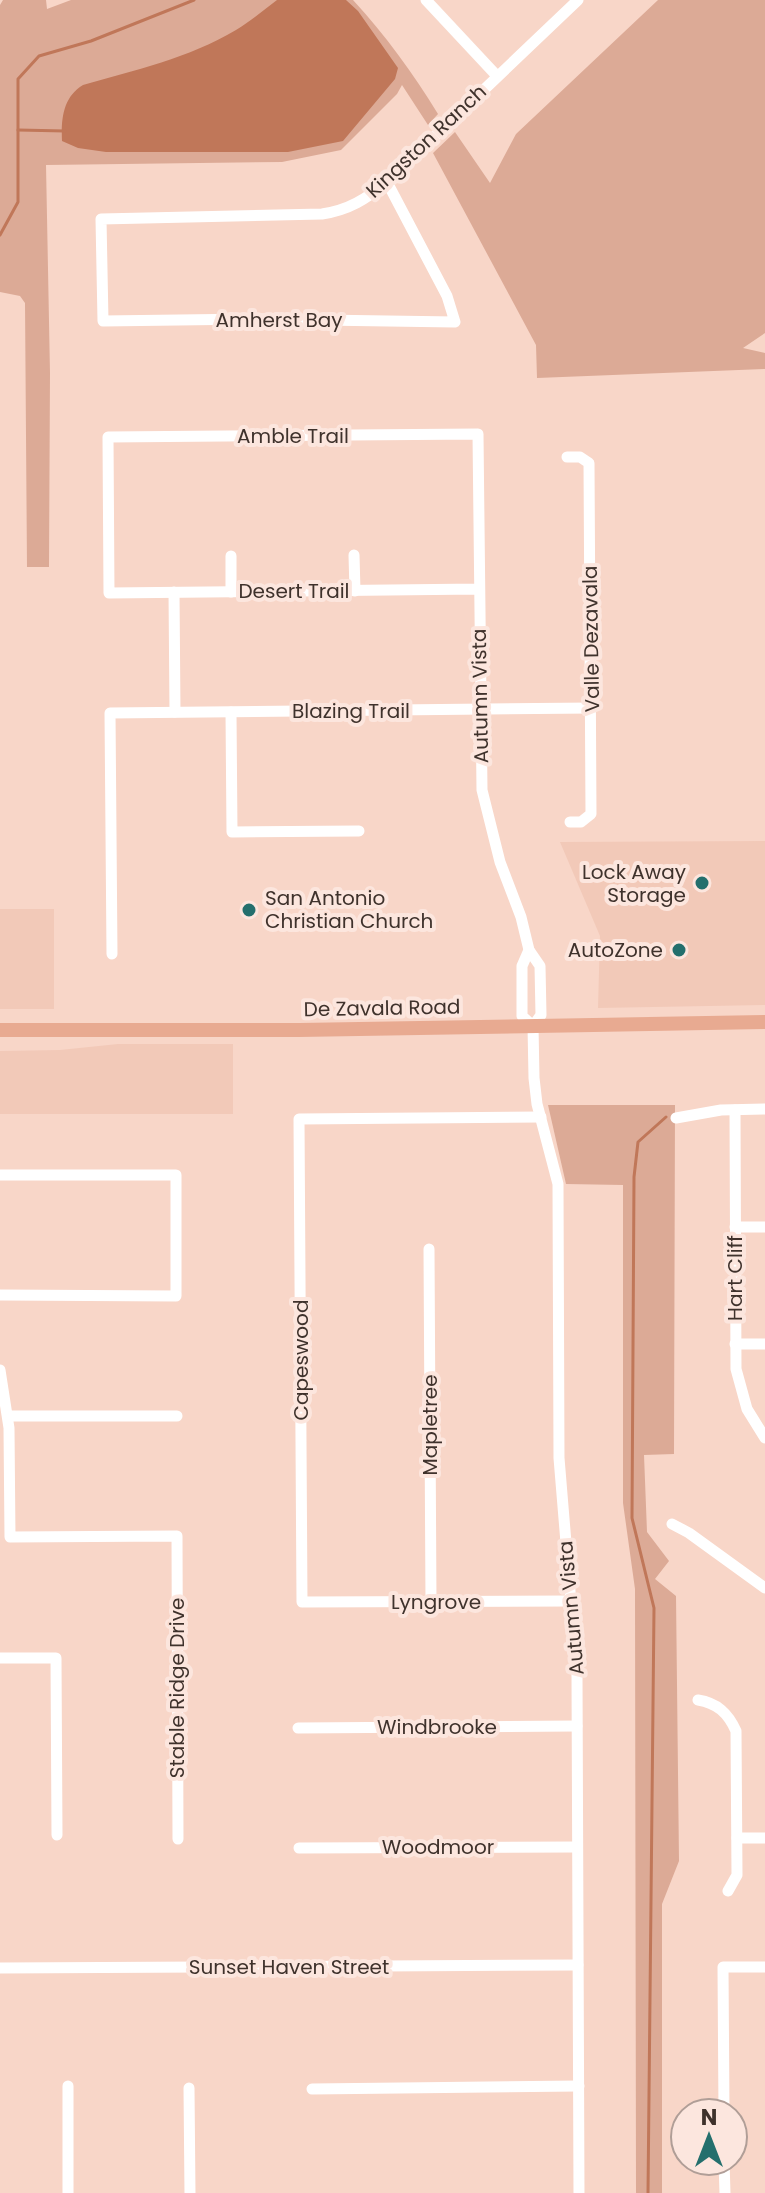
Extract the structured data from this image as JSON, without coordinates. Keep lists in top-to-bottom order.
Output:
{
  "streets": {
    "main road": ["De Zavala Road"],
    "street": [
      "Kingston Ranch",
      "Amherst Bay",
      "Amble Trail",
      "Desert Trail",
      "Valle Dezavala",
      "Autumn Vista",
      "Blazing Trail",
      "Hart Cliff",
      "Capeswood",
      "Mapletree",
      "Lyngrove",
      "Stable Ridge Drive",
      "Windbrooke",
      "Woodmoor",
      "Sunset Haven Street"
    ]
  },
  "crossings": [
    ["Kingston Ranch", "Amherst Bay"],
    ["Amble Trail", "Desert Trail"],
    ["Amble Trail", "Autumn Vista"],
    ["Desert Trail", "Autumn Vista"],
    ["Valle Dezavala", "Blazing Trail"],
    ["Autumn Vista", "Blazing Trail"],
    ["Autumn Vista", "De Zavala Road"],
    ["Autumn Vista", "Capeswood"],
    ["Autumn Vista", "Lyngrove"],
    ["Autumn Vista", "Windbrooke"],
    ["Autumn Vista", "Woodmoor"],
    ["Autumn Vista", "Sunset Haven Street"],
    ["Capeswood", "Lyngrove"],
    ["Mapletree", "Lyngrove"]
  ],
  "places": ["Lock Away Storage", "San Antonio Christian Church", "AutoZone"],
  "north": "top"
}
